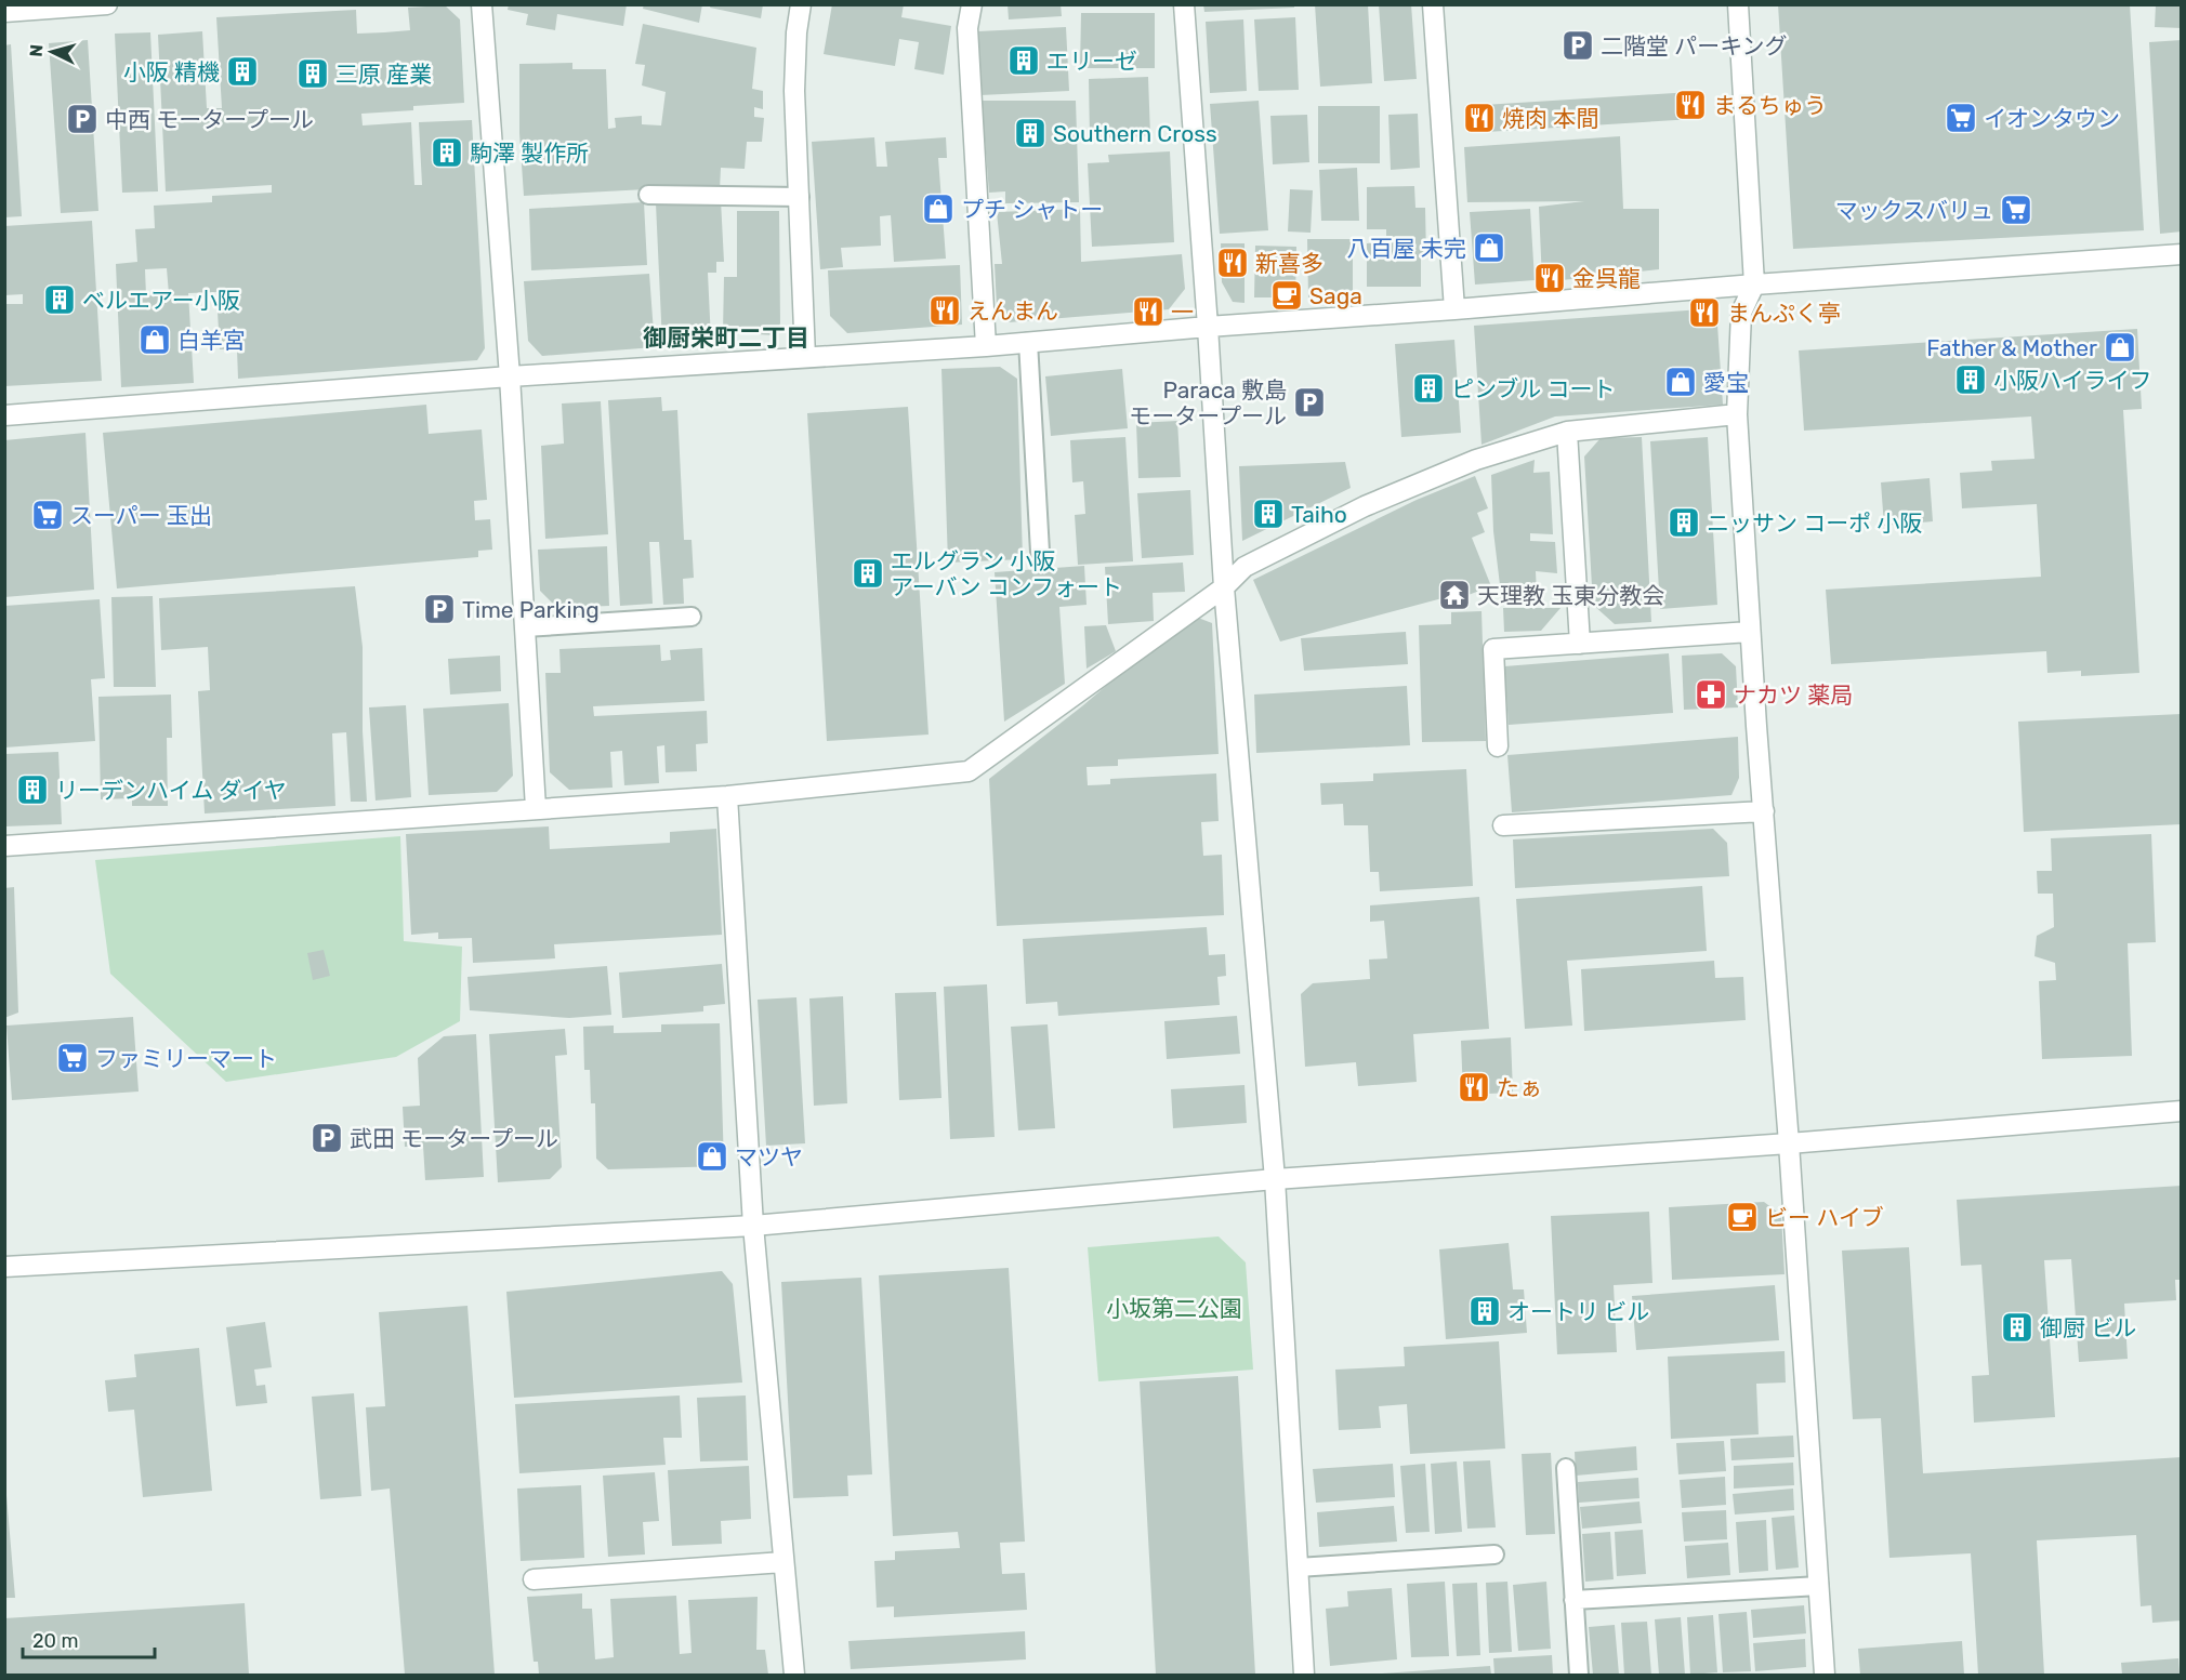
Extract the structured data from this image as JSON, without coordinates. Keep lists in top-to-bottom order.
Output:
{
  "districts": ["御厨栄町二丁目"],
  "parks": ["小坂第二公園"],
  "places": {
    "parking": [
      "二階堂 パーキング",
      "中西 モータープール",
      "Paraca 敷島 モータープール",
      "Time Parking",
      "武田 モータープール"
    ],
    "building": [
      "エリーゼ",
      "小阪 精機",
      "三原 産業",
      "Southern Cross",
      "駒澤 製作所",
      "ベルエアー小阪",
      "小阪ハイライフ",
      "ピンブル コート",
      "Taiho",
      "ニッサン コーポ 小阪",
      "エルグラン 小阪 アーバン コンフォート",
      "リーデンハイム ダイヤ",
      "オートリ ビル",
      "御厨 ビル"
    ],
    "restaurant": [
      "まるちゅう",
      "焼肉 本間",
      "新喜多",
      "金呉龍",
      "えんまん",
      "一",
      "まんぷく亭",
      "たぁ"
    ],
    "supermarket": [
      "イオンタウン",
      "マックスバリュ",
      "スーパー 玉出",
      "ファミリーマート"
    ],
    "shop": [
      "プチ シャトー",
      "八百屋 未完",
      "白羊宮",
      "Father & Mother",
      "愛宝",
      "マツヤ"
    ],
    "cafe": ["Saga", "ビー ハイブ"],
    "temple": ["天理教 玉東分教会"],
    "pharmacy": ["ナカツ 薬局"]
  },
  "scale_bar": "20 m",
  "north": "left"
}
